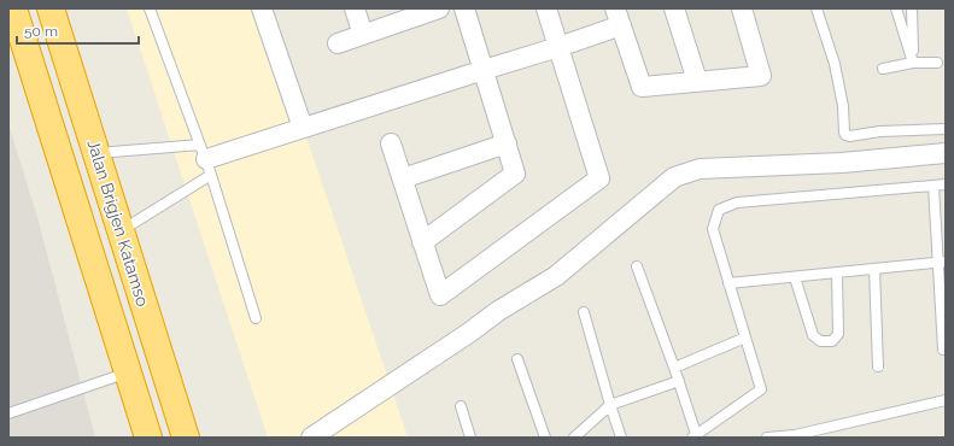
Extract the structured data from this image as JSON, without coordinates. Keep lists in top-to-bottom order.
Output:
{
  "streets": {
    "highway": ["Jalan Brigjen Katamso"]
  },
  "scale_bar": "50 m"
}
